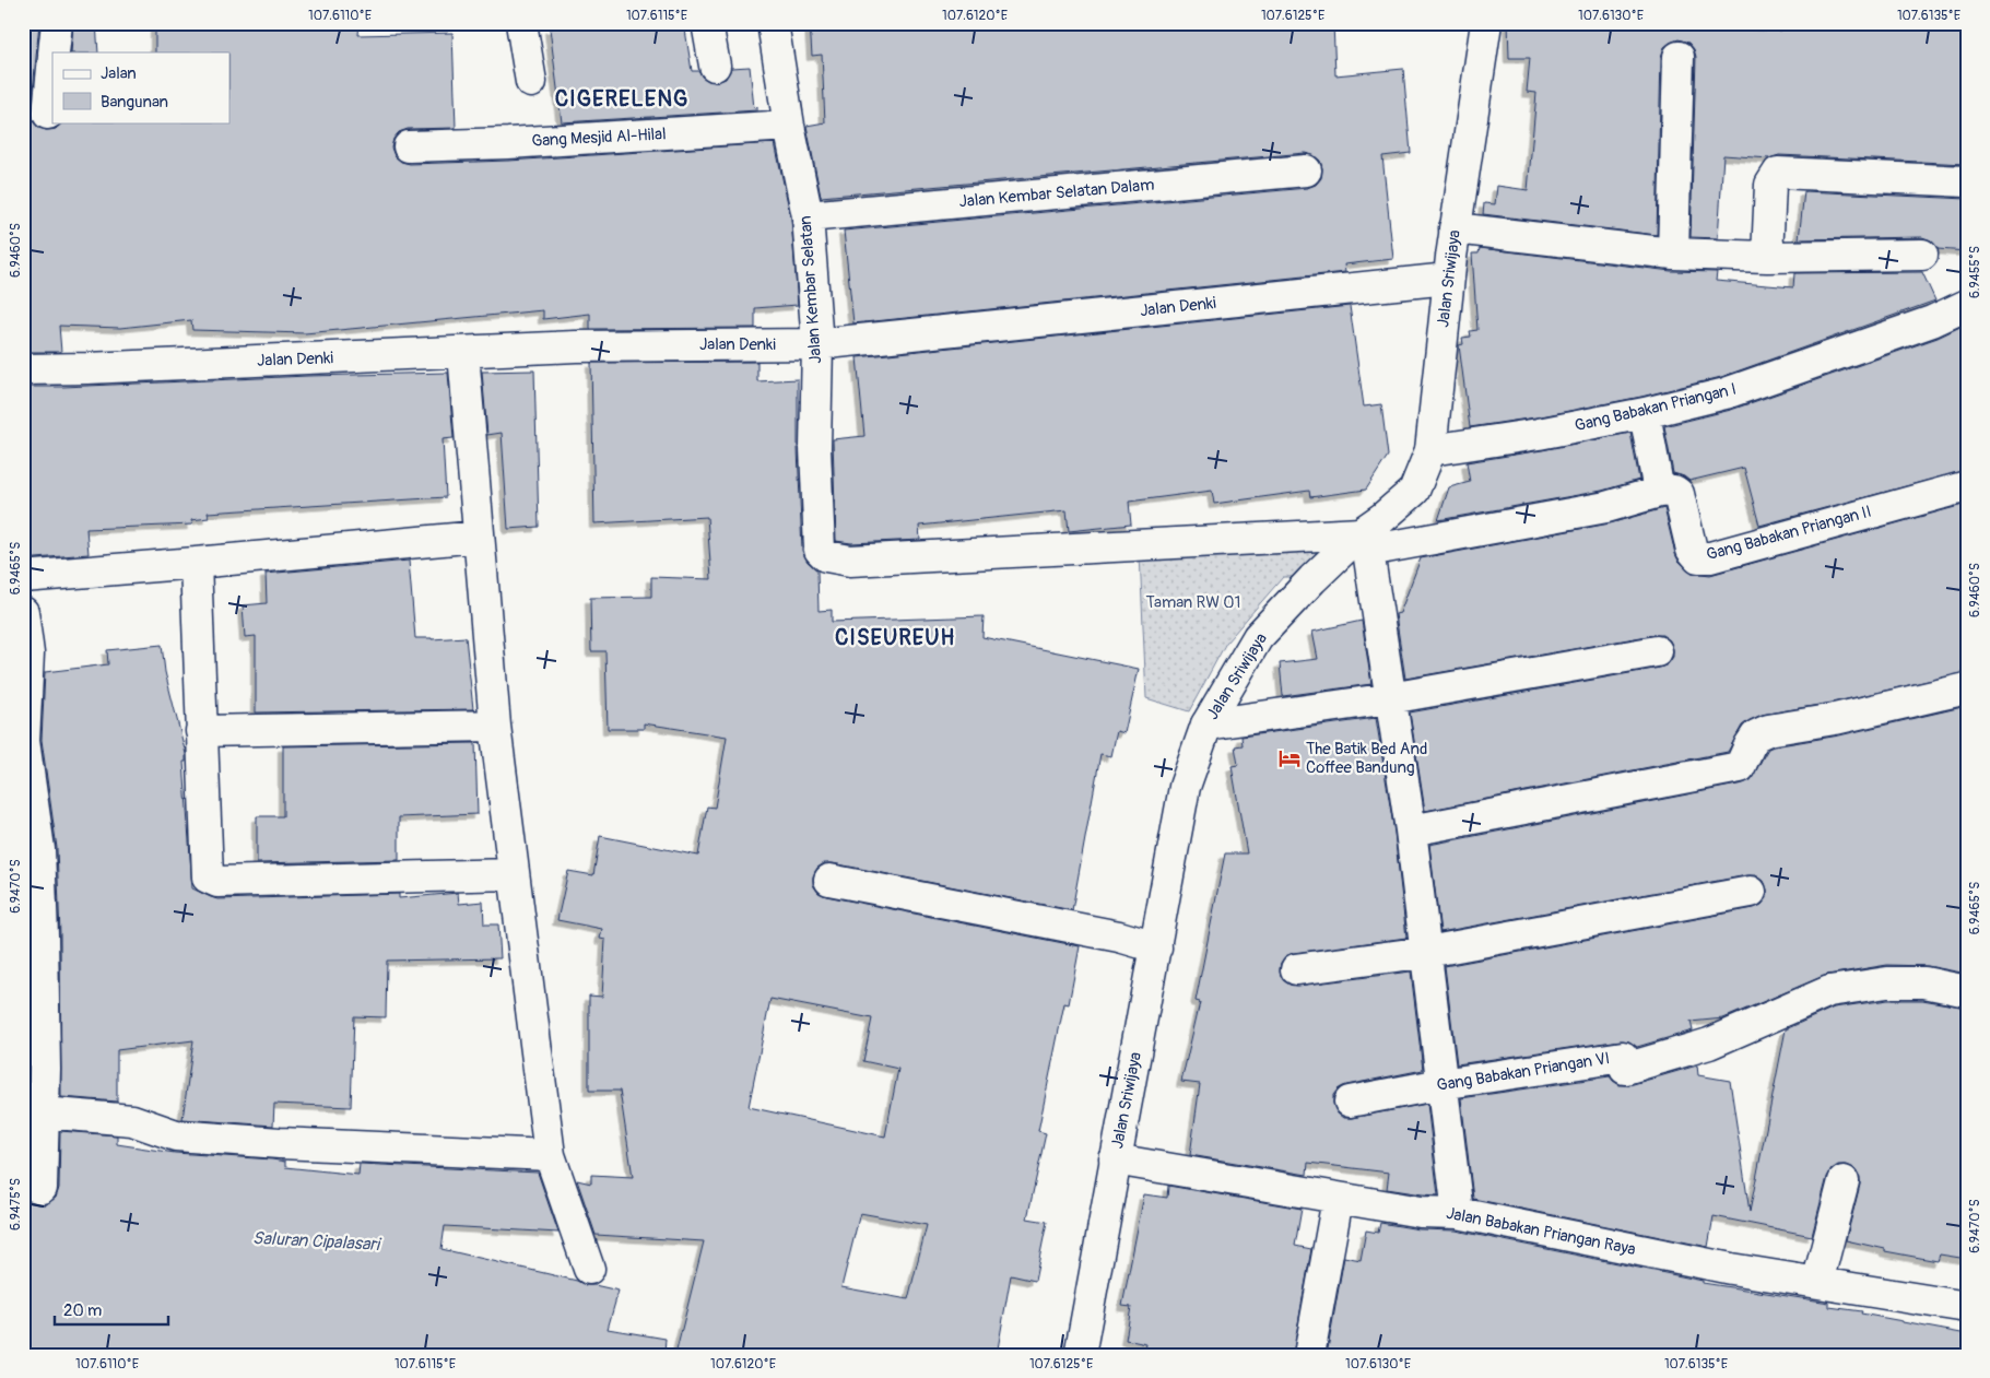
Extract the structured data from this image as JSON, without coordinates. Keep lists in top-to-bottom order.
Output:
{
  "streets": {
    "street": [
      "Gang Mesjid Al-Hilal",
      "Jalan Kembar Selatan Dalam",
      "Jalan Sriwijaya",
      "Jalan Kembar Selatan",
      "Jalan Denki",
      "Gang Babakan Priangan I",
      "Gang Babakan Priangan II",
      "Gang Babakan Priangan VI",
      "Jalan Babakan Priangan Raya"
    ]
  },
  "crossings": [
    ["Gang Mesjid Al-Hilal", "Jalan Kembar Selatan"],
    ["Jalan Kembar Selatan Dalam", "Jalan Kembar Selatan"],
    ["Jalan Sriwijaya", "Jalan Kembar Selatan"],
    ["Jalan Sriwijaya", "Jalan Denki"],
    ["Jalan Sriwijaya", "Gang Babakan Priangan I"],
    ["Jalan Sriwijaya", "Jalan Babakan Priangan Raya"],
    ["Jalan Kembar Selatan", "Jalan Denki"]
  ],
  "districts": ["CIGERELENG", "CISEUREUH"],
  "water": ["Saluran Cipalasari"],
  "parks": ["Taman RW 01"],
  "places": {
    "hotel": ["The Batik Bed And Coffee Bandung"]
  },
  "legend": ["Jalan", "Bangunan"],
  "scale_bar": "20 m",
  "coordinates": [
    "107.6110°E",
    "107.6115°E",
    "107.6120°E",
    "107.6125°E",
    "107.6130°E",
    "107.6135°E",
    "6.9460°S",
    "6.9455°S",
    "6.9465°S",
    "6.9470°S",
    "6.9475°S"
  ]
}
